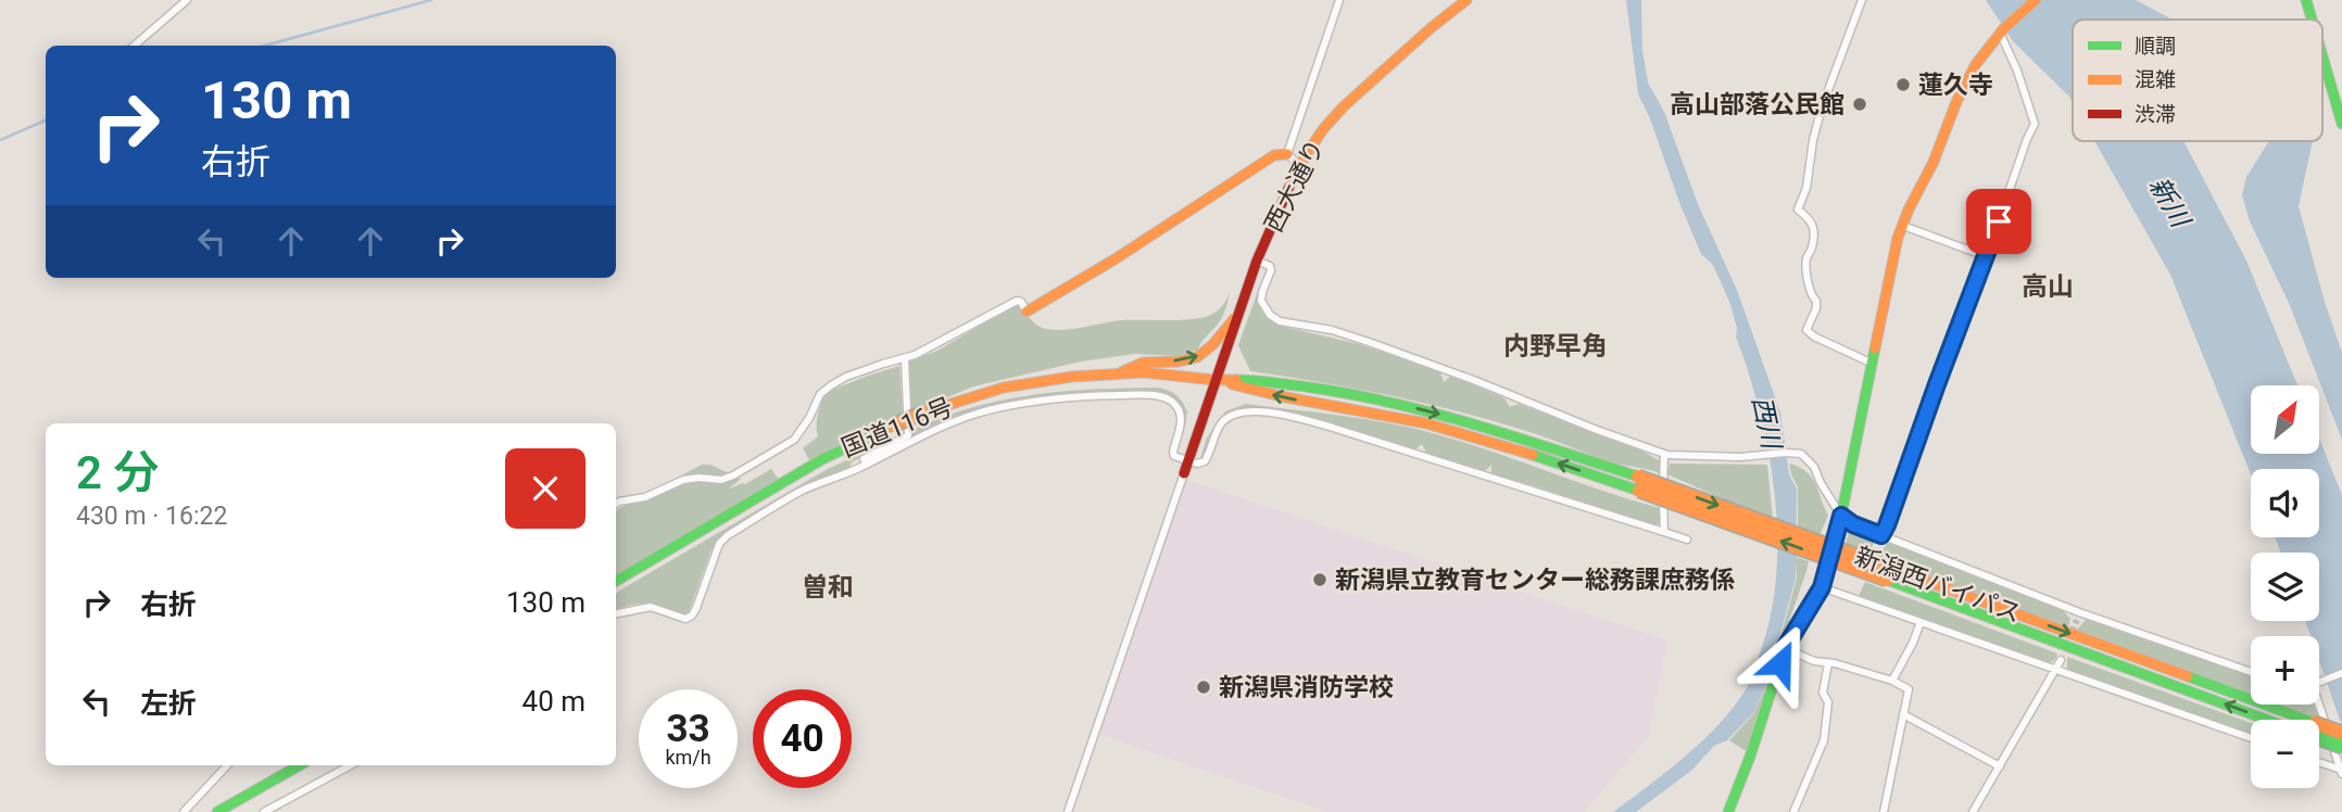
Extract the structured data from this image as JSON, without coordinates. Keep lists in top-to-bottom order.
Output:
{
  "streets": {
    "main road": ["西大通り", "国道116号", "新潟西バイパス"]
  },
  "crossings": [
    ["西大通り", "国道116号"],
    ["西大通り", "新潟西バイパス"],
    ["国道116号", "新潟西バイパス"]
  ],
  "districts": ["高山", "内野早角", "曽和"],
  "water": ["新川", "西川"],
  "places": [
    "蓮久寺",
    "高山部落公民館",
    "新潟県立教育センター総務課庶務係",
    "新潟県消防学校"
  ],
  "legend": ["順調", "混雑", "渋滞"],
  "north": "top right",
  "page": {
    "turn": ["130 m", "右折"],
    "map_buttons": ["+", "−"],
    "heading": ["2 分", "430 m · 16:22"],
    "list": [
      {
        "name": "右折",
        "value": "130 m"
      },
      {
        "name": "左折",
        "value": "40 m"
      }
    ],
    "speed": "33 km/h",
    "limit": "40"
  }
}
